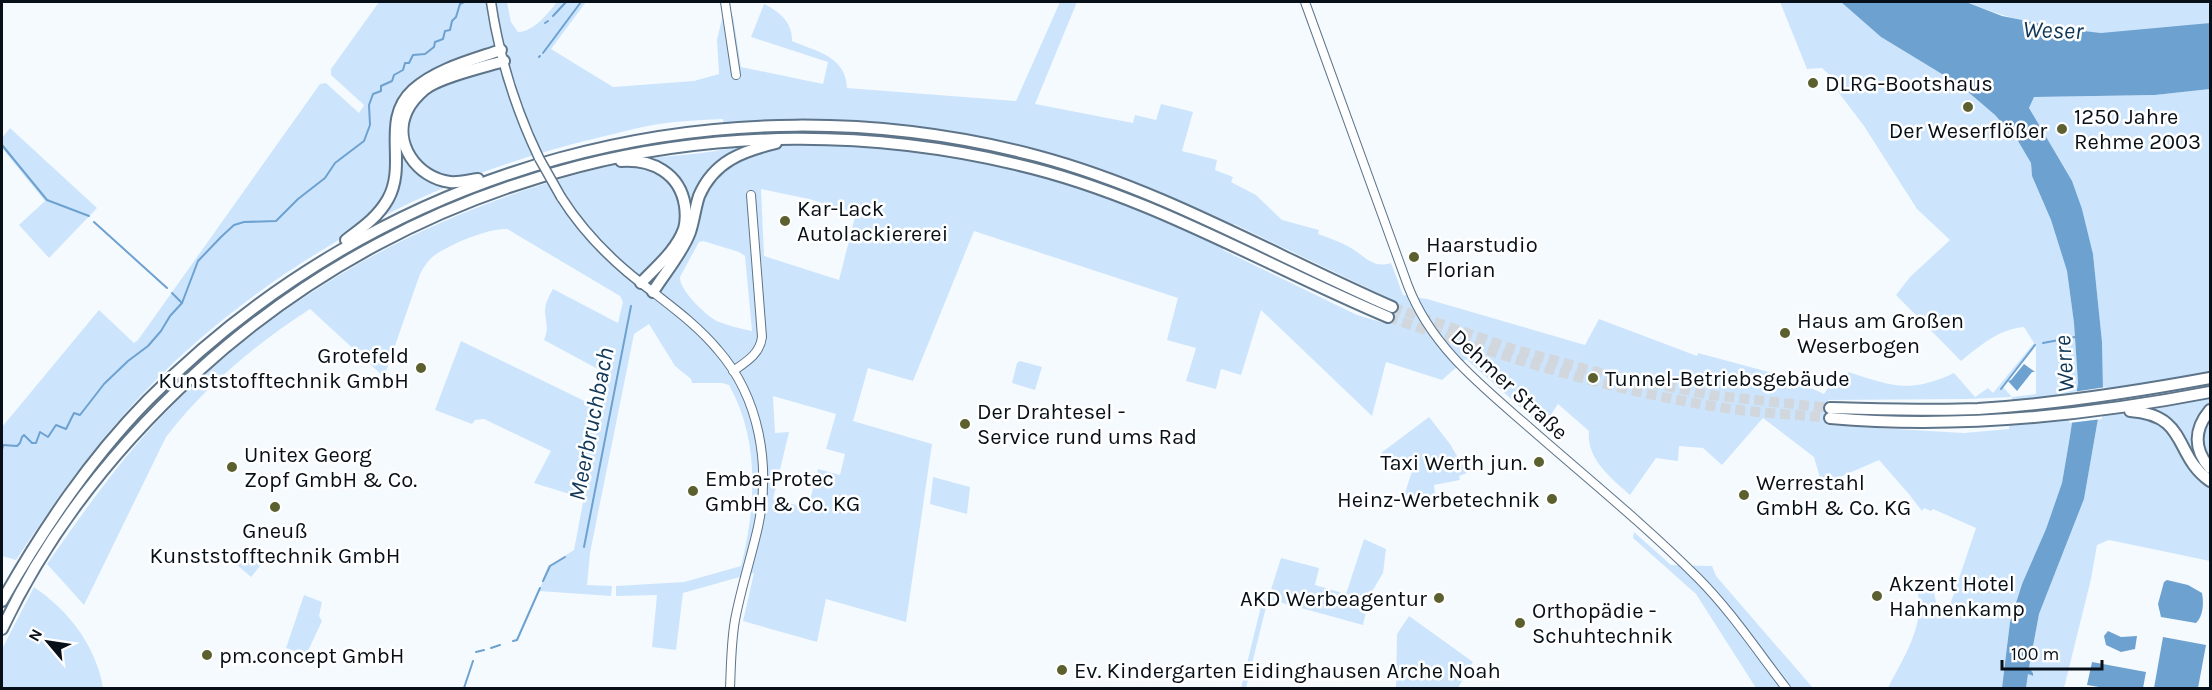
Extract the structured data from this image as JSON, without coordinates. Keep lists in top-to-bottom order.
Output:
{
  "streets": {
    "street": ["Dehmer Straße"]
  },
  "water": ["Weser", "Werre", "Meerbruchbach"],
  "places": [
    "DLRG-Bootshaus",
    "Der Weserflößer",
    "1250 Jahre Rehme 2003",
    "Kar-Lack Autolackiererei",
    "Haarstudio Florian",
    "Haus am Großen Weserbogen",
    "Grotefeld Kunststofftechnik GmbH",
    "Tunnel-Betriebsgebäude",
    "Der Drahtesel - Service rund ums Rad",
    "Taxi Werth jun.",
    "Unitex Georg Zopf GmbH & Co.",
    "Emba-Protec GmbH & Co. KG",
    "Werrestahl GmbH & Co. KG",
    "Heinz-Werbetechnik",
    "Gneuß Kunststofftechnik GmbH",
    "Akzent Hotel Hahnenkamp",
    "AKD Werbeagentur",
    "Orthopädie - Schuhtechnik",
    "pm.concept GmbH",
    "Ev. Kindergarten Eidinghausen Arche Noah"
  ],
  "scale_bar": "100 m",
  "north": "top left"
}
